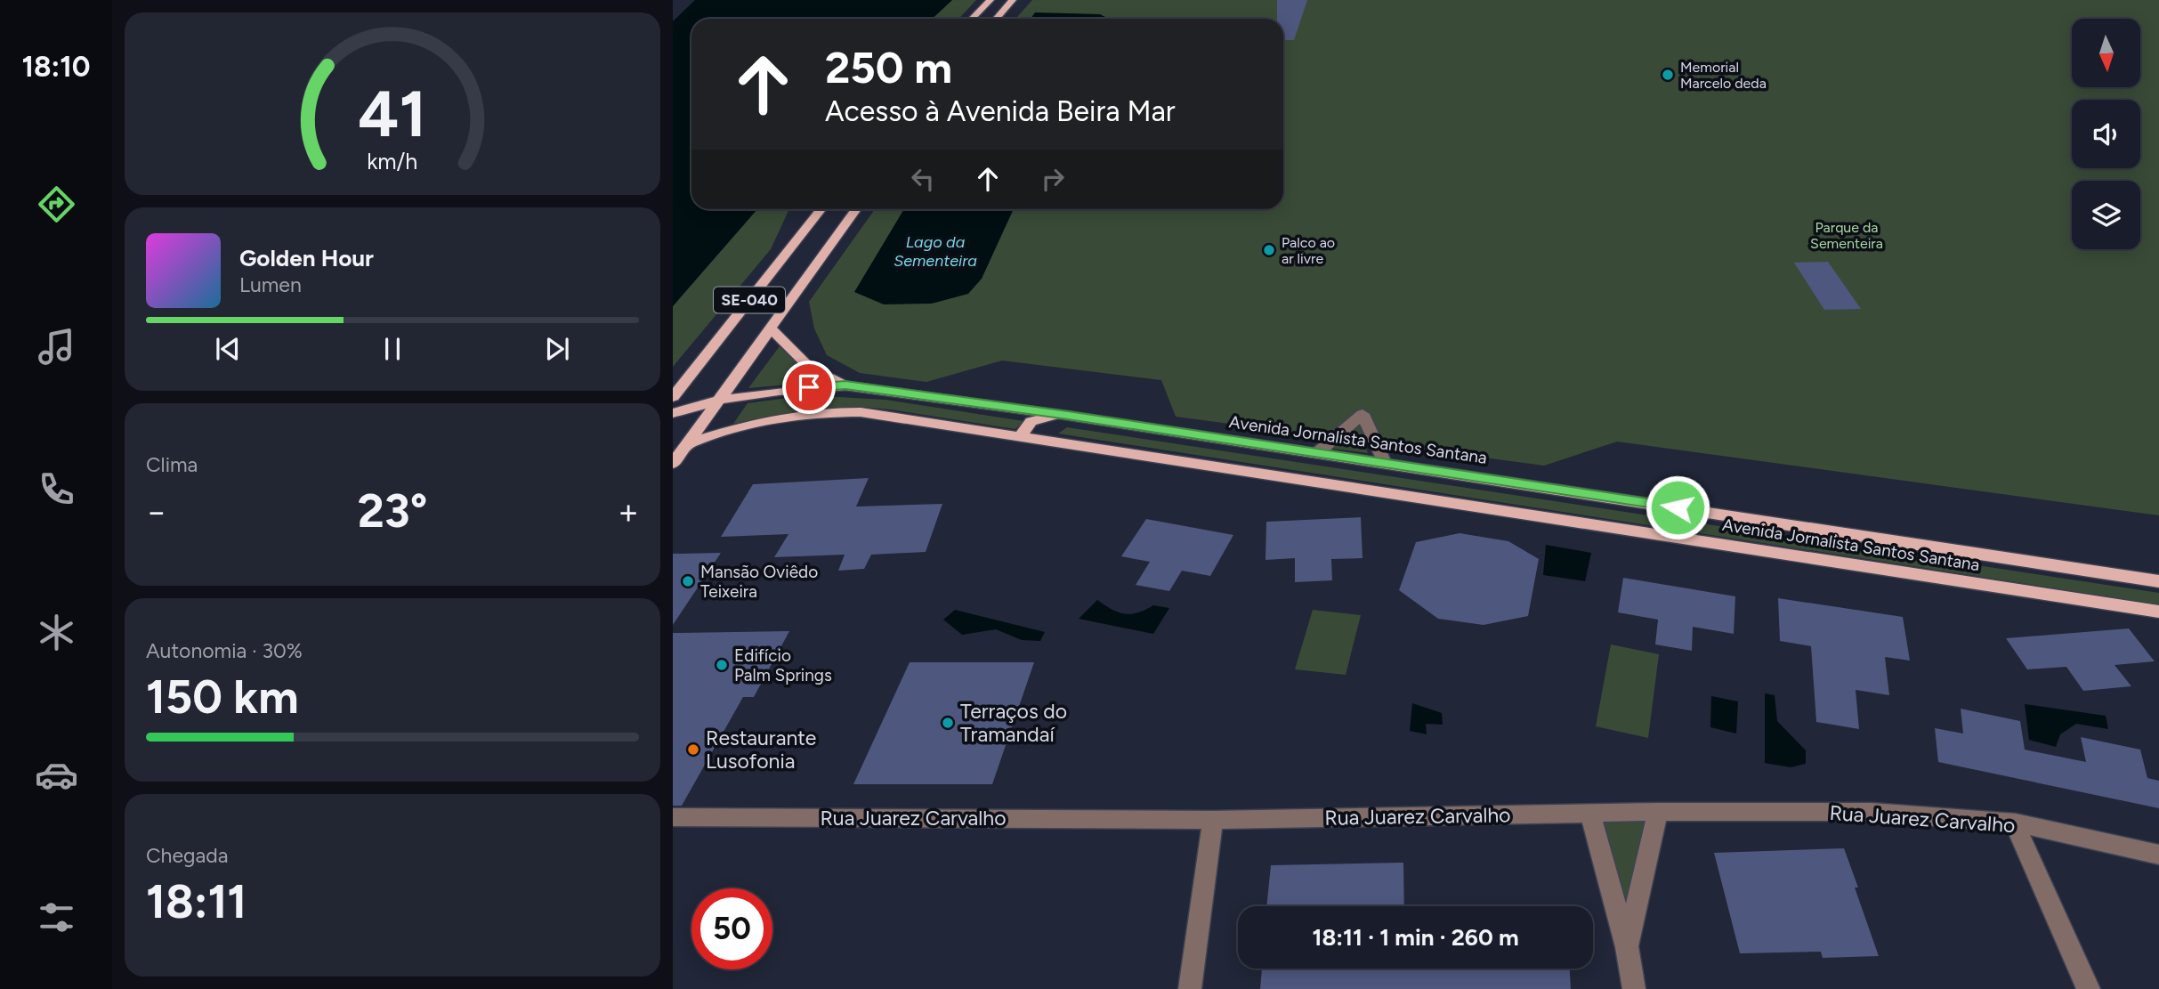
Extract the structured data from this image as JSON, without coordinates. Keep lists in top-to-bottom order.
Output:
{
  "streets": {
    "main road": ["SE-040", "Avenida Jornalista Santos Santana"],
    "street": ["Rua Juarez Carvalho"]
  },
  "crossings": [
    ["SE-040", "Avenida Jornalista Santos Santana"]
  ],
  "water": ["Lago da Sementeira"],
  "parks": ["Parque da Sementeira"],
  "places": [
    "Memorial Marcelo deda",
    "Palco ao ar livre",
    "Mansão Oviêdo Teixeira",
    "Edifício Palm Springs",
    "Terraços do Tramandaí",
    "Restaurante Lusofonia"
  ],
  "north": "bottom",
  "page": {
    "tabs": "18:10",
    "turn": ["250 m", "Acesso à Avenida Beira Mar"],
    "song": ["Golden Hour", "Lumen"],
    "tile": [
      "Clima",
      ["Autonomia · 30%", "150 km"],
      ["Chegada", "18:11"]
    ],
    "heat": ["−", "23°", "+"],
    "limit": "50",
    "trip": "18:11 · 1 min · 260 m",
    "gauge": ["41", "km/h"]
  }
}
